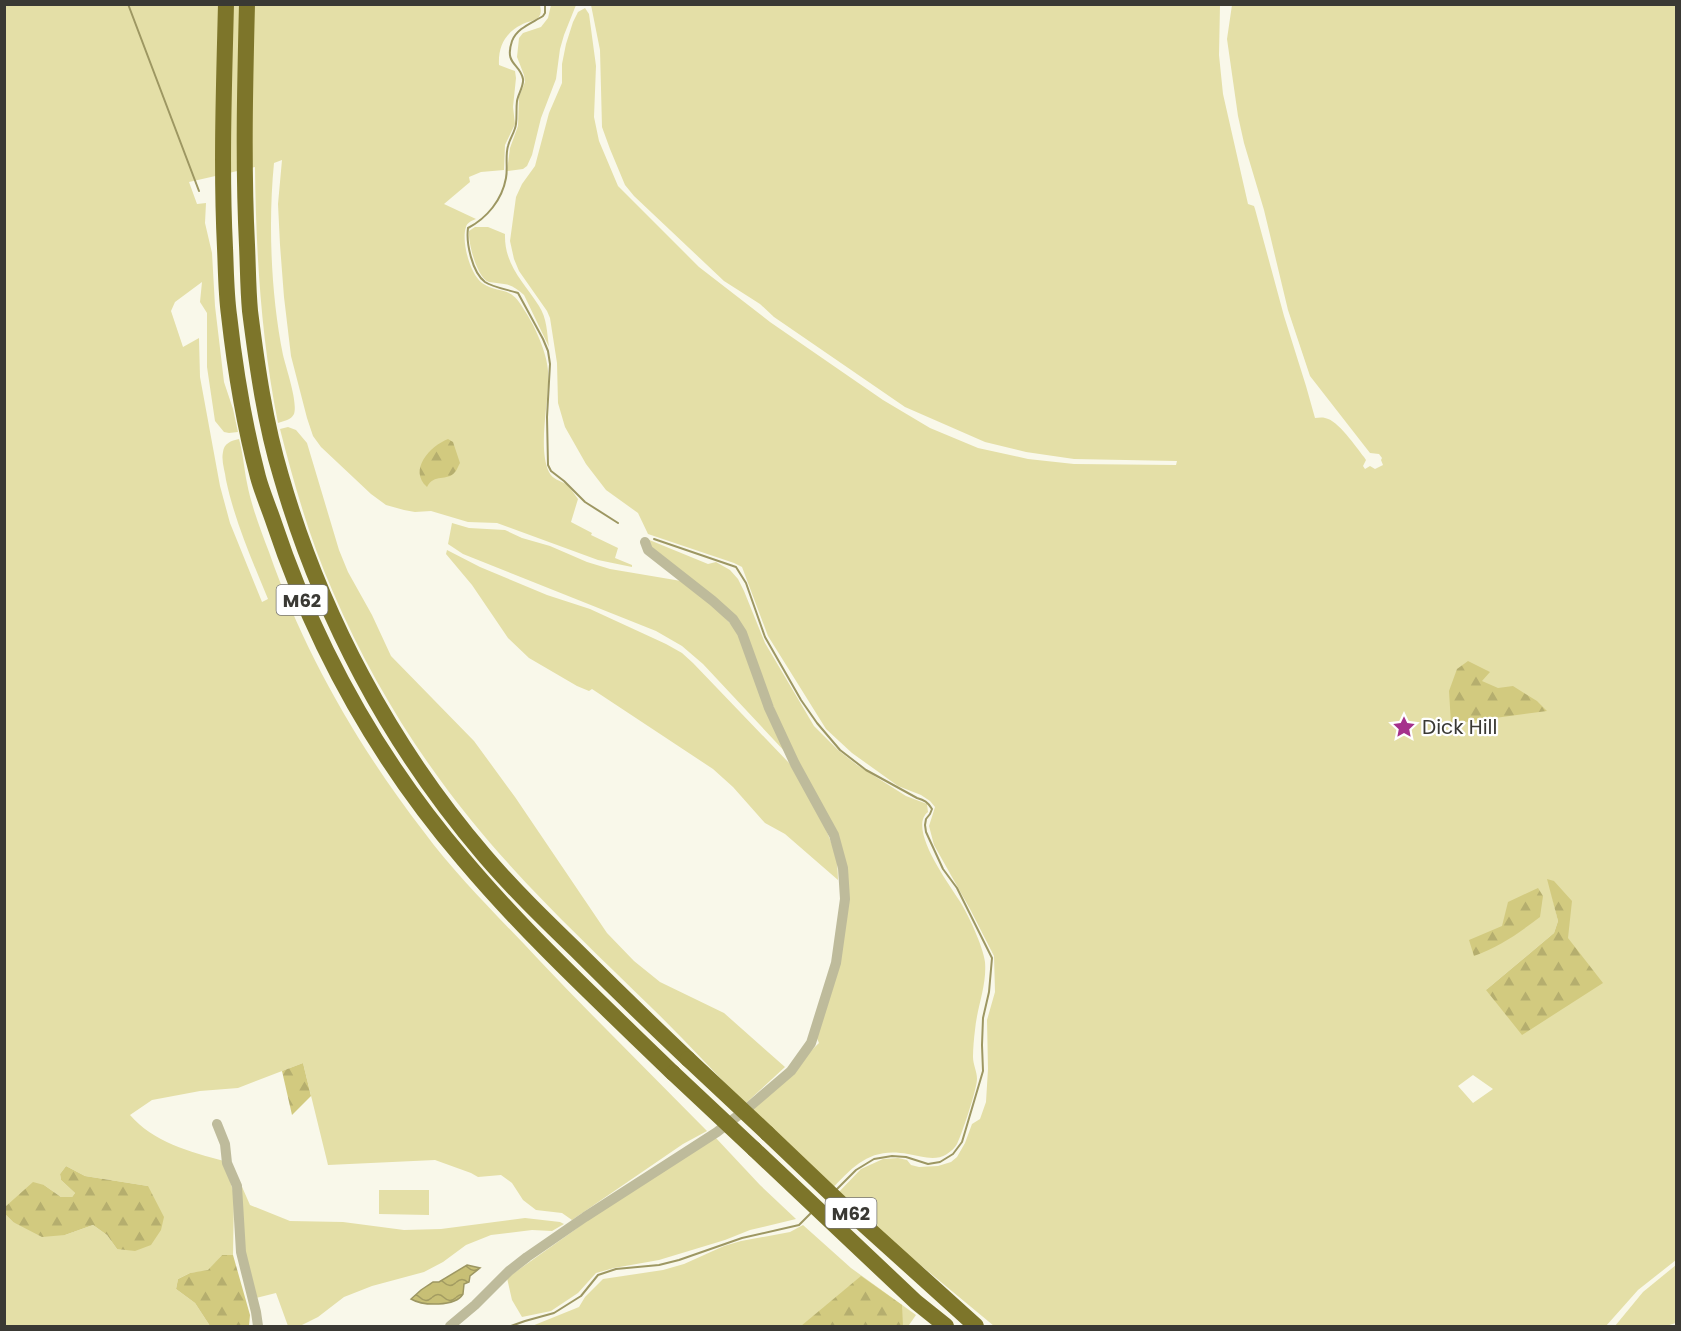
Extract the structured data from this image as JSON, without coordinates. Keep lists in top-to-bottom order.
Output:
{
  "streets": {
    "highway": ["M62"]
  },
  "places": {
    "place": ["Dick Hill"]
  }
}
